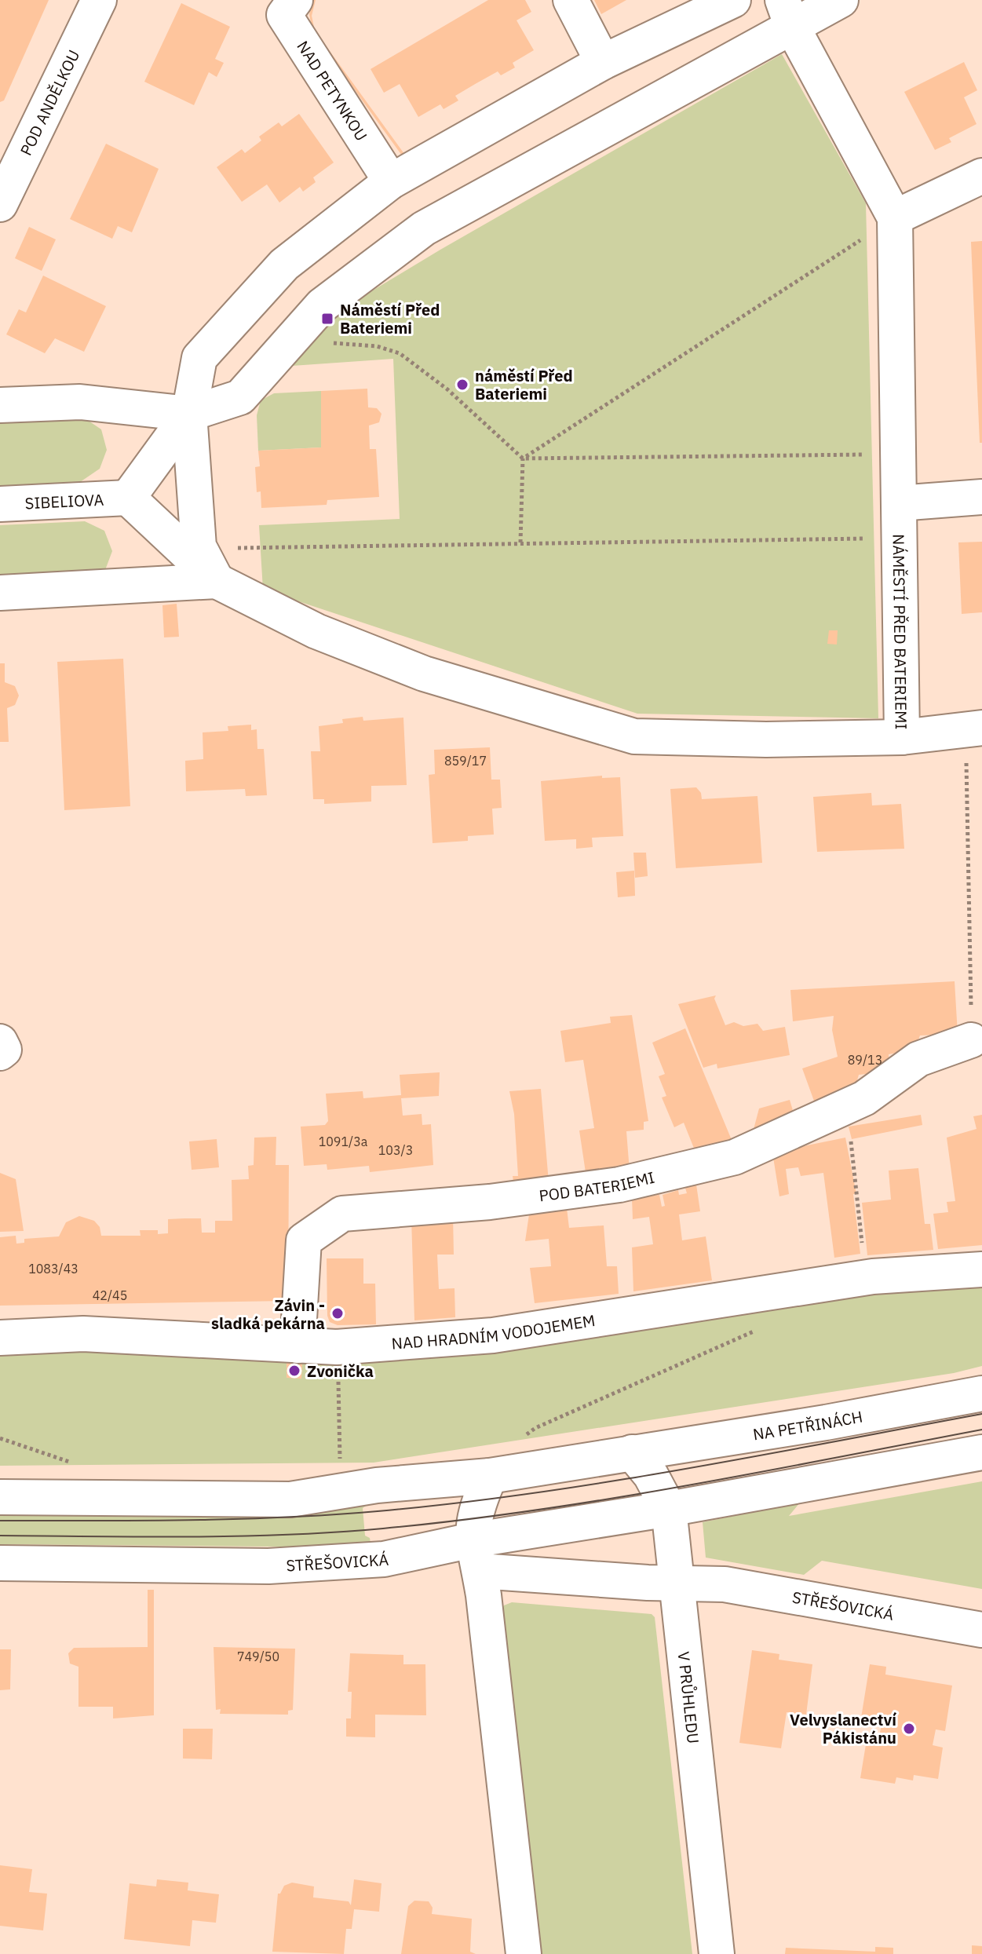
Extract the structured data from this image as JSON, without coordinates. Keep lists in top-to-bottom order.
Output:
{
  "streets": {
    "street": [
      "NAD PETYNKOU",
      "POD ANDĚLKOU",
      "SIBELIOVA",
      "NÁMĚSTÍ PŘED BATERIEMI",
      "POD BATERIEMI",
      "NAD HRADNÍM VODOJEMEM",
      "NA PETŘINÁCH",
      "STŘEŠOVICKÁ",
      "V PRŮHLEDU"
    ]
  },
  "crossings": [
    ["SIBELIOVA", "NÁMĚSTÍ PŘED BATERIEMI"],
    ["POD BATERIEMI", "NAD HRADNÍM VODOJEMEM"],
    ["NA PETŘINÁCH", "V PRŮHLEDU"],
    ["STŘEŠOVICKÁ", "V PRŮHLEDU"]
  ],
  "places": {
    "transit": ["Náměstí Před Bateriemi"],
    "other": [
      "náměstí Před Bateriemi",
      "Závin - sladká pekárna",
      "Zvonička",
      "Velvyslanectví Pákistánu"
    ]
  },
  "house_numbers": [
    "859/17",
    "89/13",
    "1091/3a",
    "103/3",
    "1083/43",
    "42/45",
    "749/50"
  ]
}
